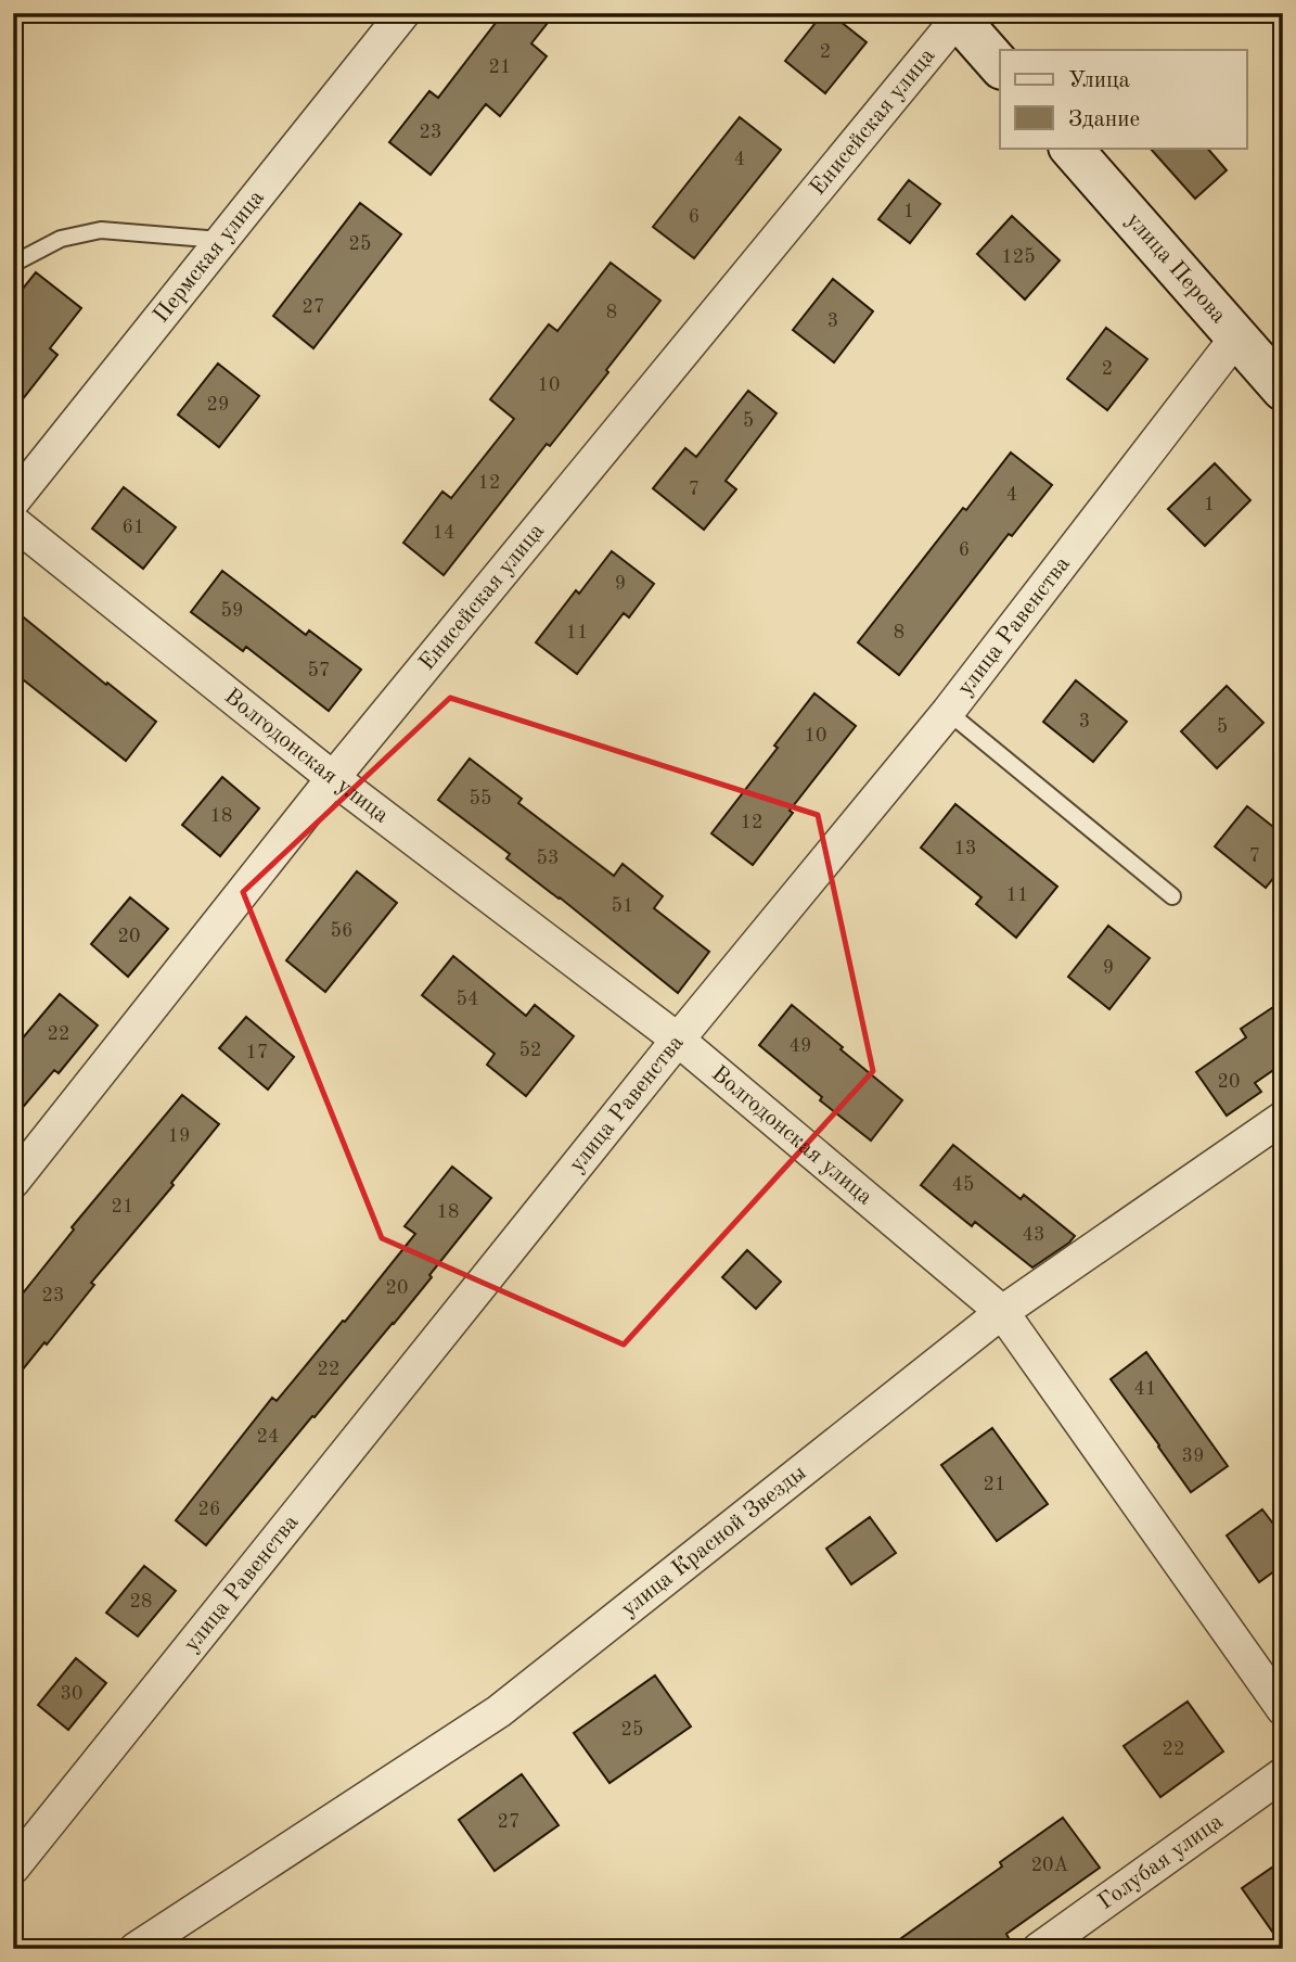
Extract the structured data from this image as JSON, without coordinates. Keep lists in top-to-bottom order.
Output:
{
  "streets": {
    "main road": ["улица Перова"],
    "street": [
      "Енисейская улица",
      "Пермская улица",
      "улица Равенства",
      "Волгодонская улица",
      "улица Красной Звезды",
      "Голубая улица"
    ]
  },
  "crossings": [
    ["Енисейская улица", "Волгодонская улица"],
    ["улица Перова", "улица Равенства"],
    ["улица Равенства", "Волгодонская улица"],
    ["Волгодонская улица", "улица Красной Звезды"]
  ],
  "house_numbers": [
    "2",
    "21",
    "23",
    "4",
    "1",
    "6",
    "25",
    "125",
    "27",
    "8",
    "3",
    "2",
    "10",
    "29",
    "5",
    "12",
    "7",
    "4",
    "1",
    "61",
    "14",
    "6",
    "9",
    "59",
    "11",
    "8",
    "57",
    "3",
    "5",
    "10",
    "55",
    "18",
    "12",
    "13",
    "7",
    "53",
    "11",
    "51",
    "56",
    "20",
    "9",
    "54",
    "22",
    "49",
    "52",
    "17",
    "20",
    "19",
    "45",
    "21",
    "18",
    "43",
    "20",
    "23",
    "22",
    "41",
    "24",
    "39",
    "21",
    "26",
    "28",
    "30",
    "25",
    "22",
    "27",
    "20А"
  ],
  "legend": ["Улица", "Здание"]
}
